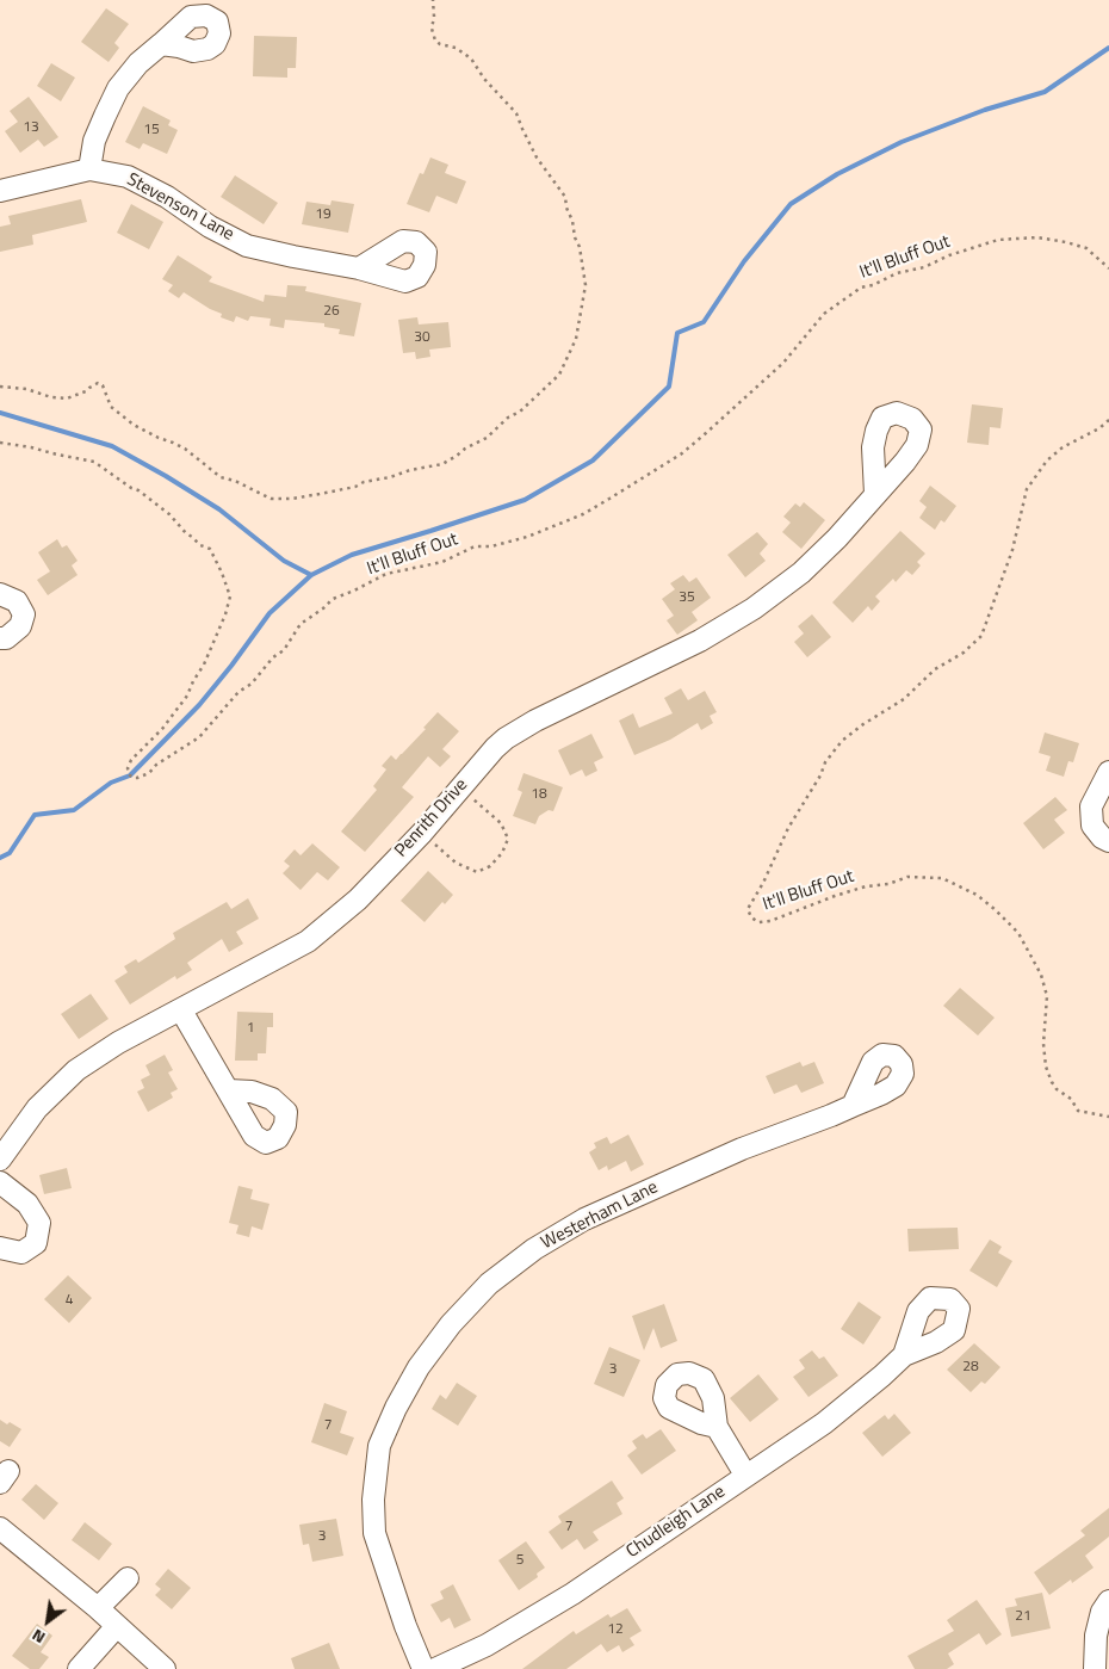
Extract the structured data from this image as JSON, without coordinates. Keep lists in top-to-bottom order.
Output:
{
  "streets": {
    "street": [
      "Stevenson Lane",
      "Penrith Drive",
      "Westerham Lane",
      "Chudleigh Lane"
    ],
    "path": ["It'll Bluff Out"]
  },
  "house_numbers": [
    "13",
    "15",
    "19",
    "26",
    "30",
    "35",
    "18",
    "1",
    "4",
    "28",
    "3",
    "7",
    "7",
    "3",
    "5",
    "21",
    "12"
  ],
  "north": "bottom left"
}
